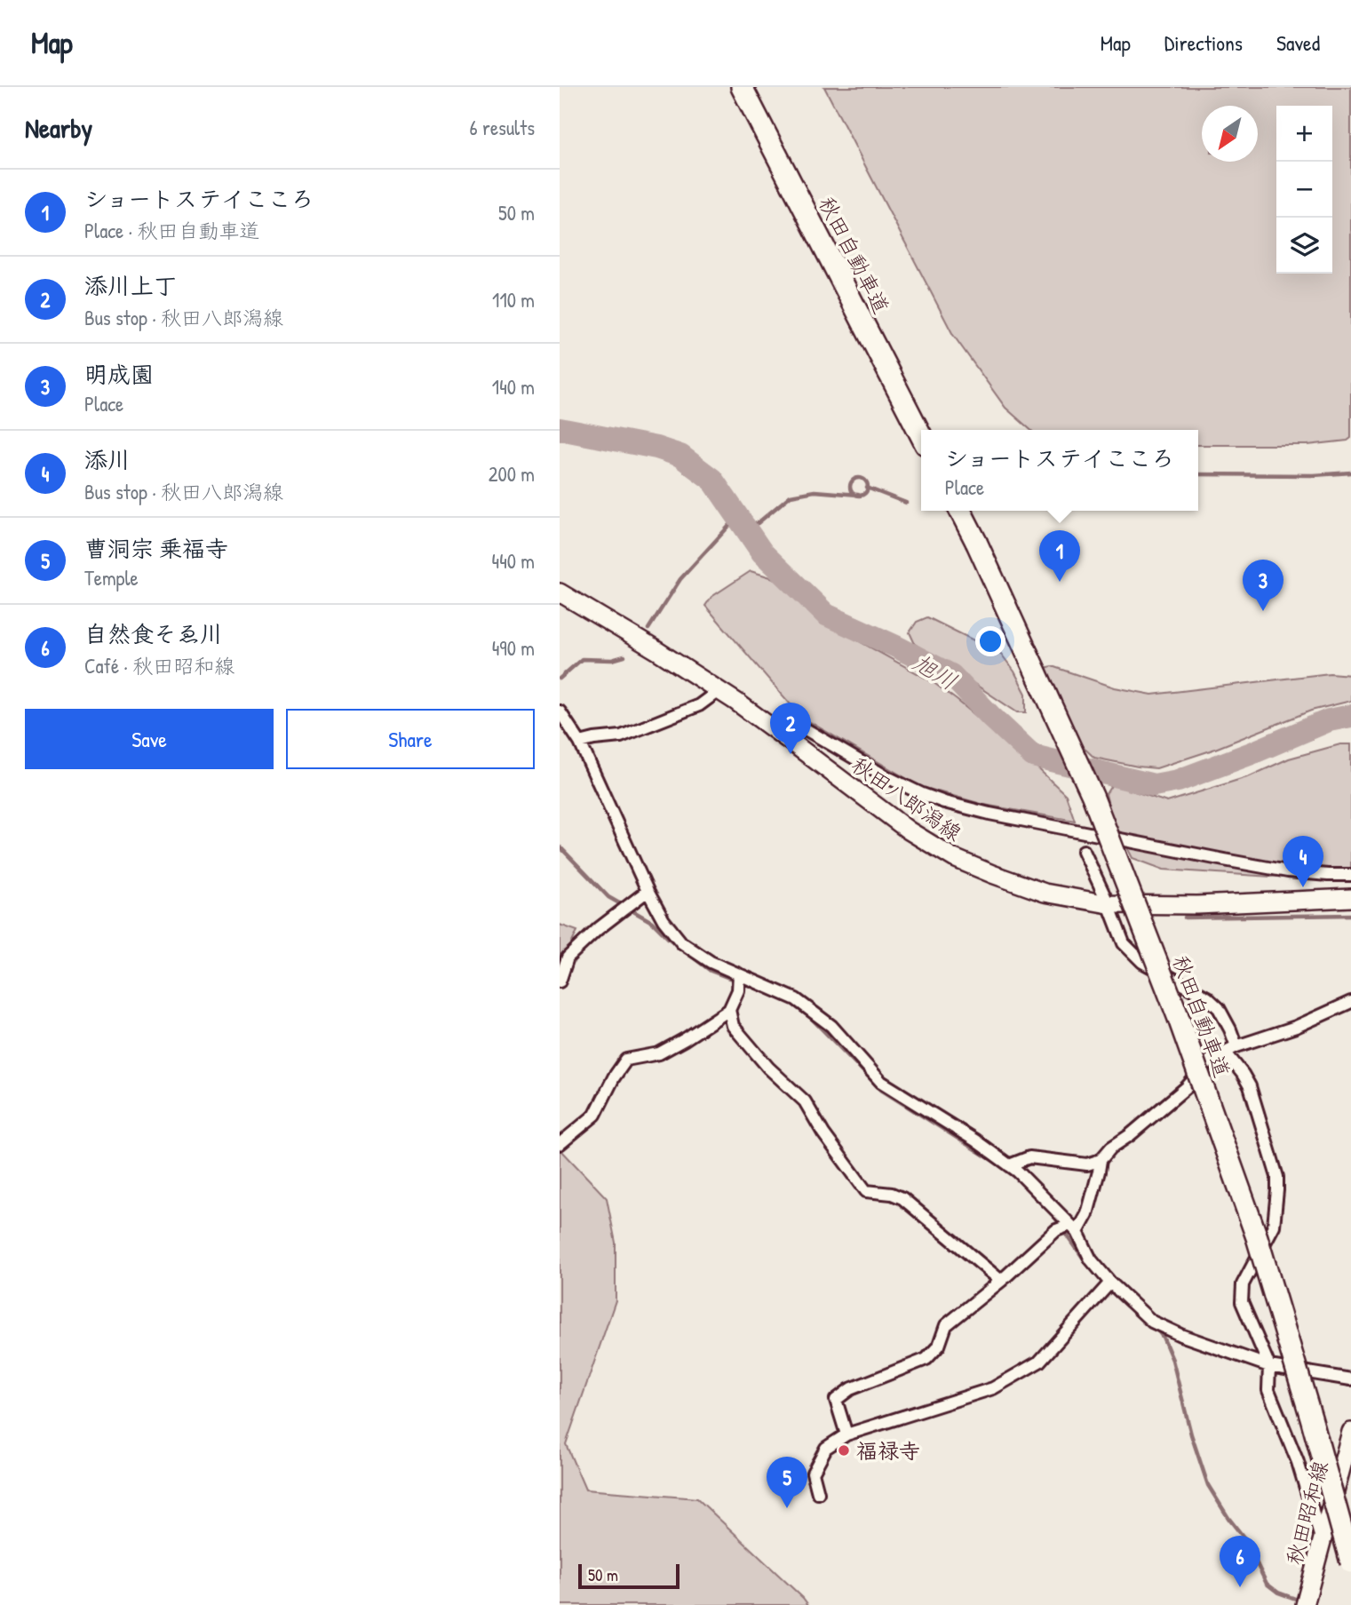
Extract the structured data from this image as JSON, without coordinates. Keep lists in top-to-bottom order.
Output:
{
  "streets": {
    "highway": ["秋田自動車道"],
    "main road": ["秋田八郎潟線", "秋田昭和線"]
  },
  "water": ["旭川"],
  "places": ["福禄寺"],
  "scale_bar": "50 m",
  "north": "bottom left",
  "page": {
    "header": "Map",
    "nav": ["Map", "Directions", "Saved"],
    "heading": ["Nearby", "6 results"],
    "map_buttons": ["+", "−"],
    "list": [
      {
        "mark": "1",
        "name": "ショートステイこころ",
        "note": "Place · 秋田自動車道",
        "value": "50 m"
      },
      {
        "mark": "2",
        "name": "添川上丁",
        "note": "Bus stop · 秋田八郎潟線",
        "value": "110 m"
      },
      {
        "mark": "3",
        "name": "明成園",
        "note": "Place",
        "value": "140 m"
      },
      {
        "mark": "4",
        "name": "添川",
        "note": "Bus stop · 秋田八郎潟線",
        "value": "200 m"
      },
      {
        "mark": "5",
        "name": "曹洞宗 乗福寺",
        "note": "Temple",
        "value": "440 m"
      },
      {
        "mark": "6",
        "name": "自然食そゑ川",
        "note": "Café · 秋田昭和線",
        "value": "490 m"
      }
    ],
    "popup": ["ショートステイこころ", "Place"],
    "pins": [
      "1",
      "3",
      "2",
      "4",
      "5",
      "6"
    ],
    "buttons": ["Save", "Share"],
    "scale": "50 m"
  }
}
